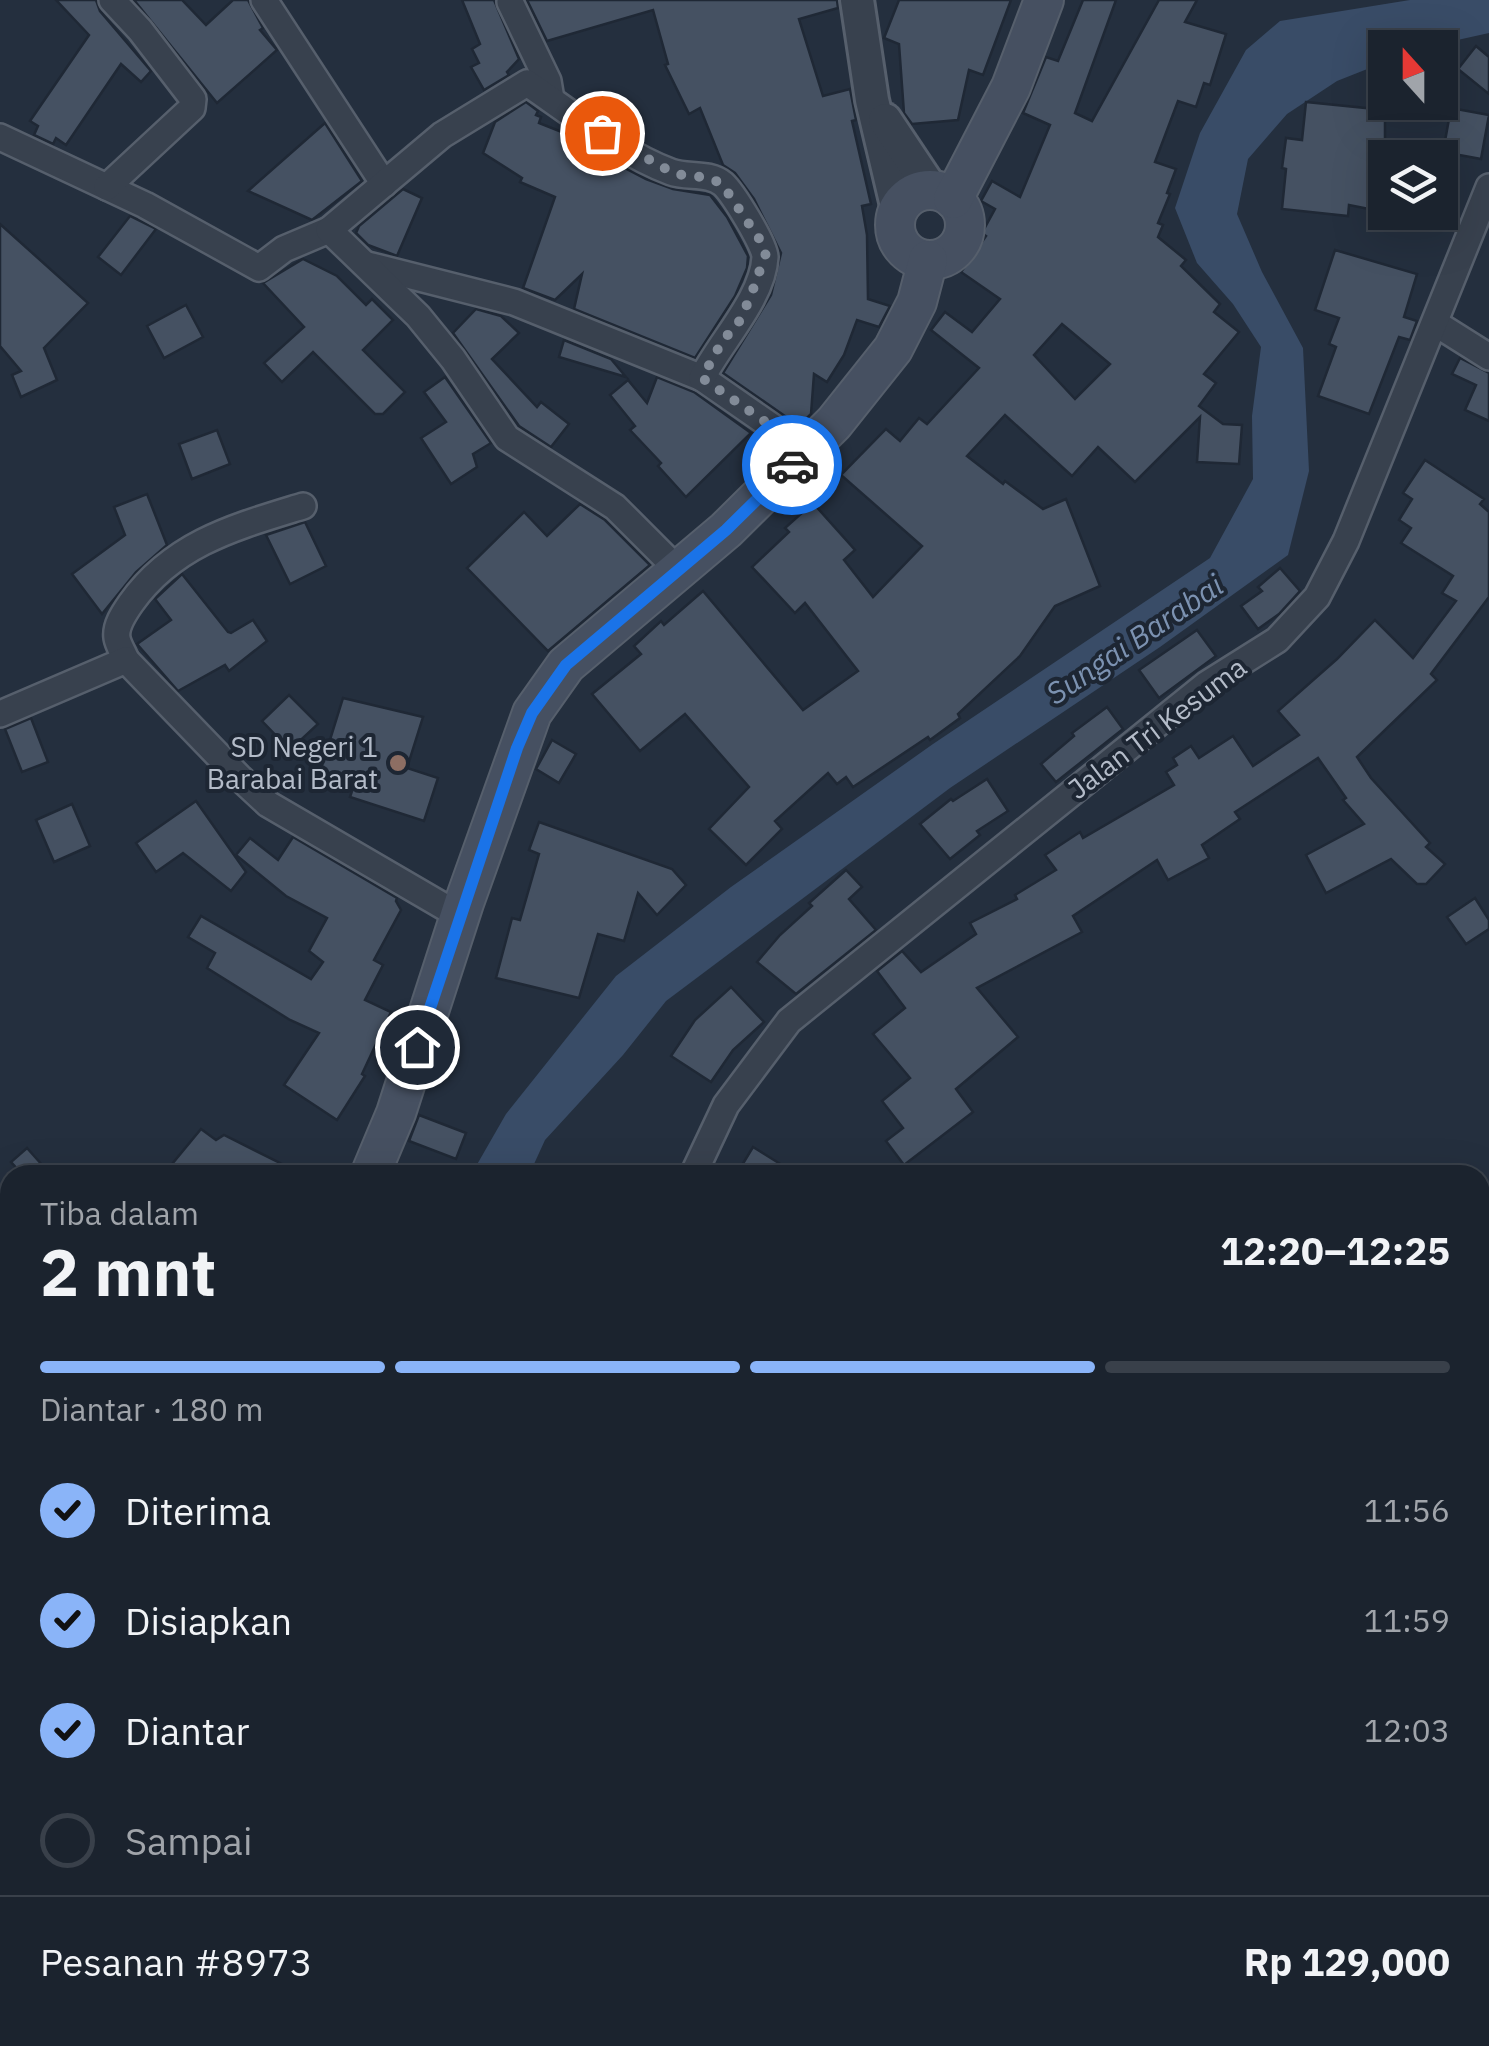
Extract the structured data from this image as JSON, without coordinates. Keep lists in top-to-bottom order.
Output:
{
  "streets": {
    "street": ["Jalan Tri Kesuma"]
  },
  "water": ["Sungai Barabai"],
  "places": ["SD Negeri 1 Barabai Barat"],
  "north": "top",
  "page": {
    "heading": ["2 mnt", "Tiba dalam", "12:20–12:25"],
    "panel": ["Pesanan #8973", "Rp 129,000"],
    "bar": "Diantar · 180 m",
    "list": [
      ["Diterima", "11:56"],
      ["Disiapkan", "11:59"],
      ["Diantar", "12:03"],
      "Sampai"
    ]
  }
}
